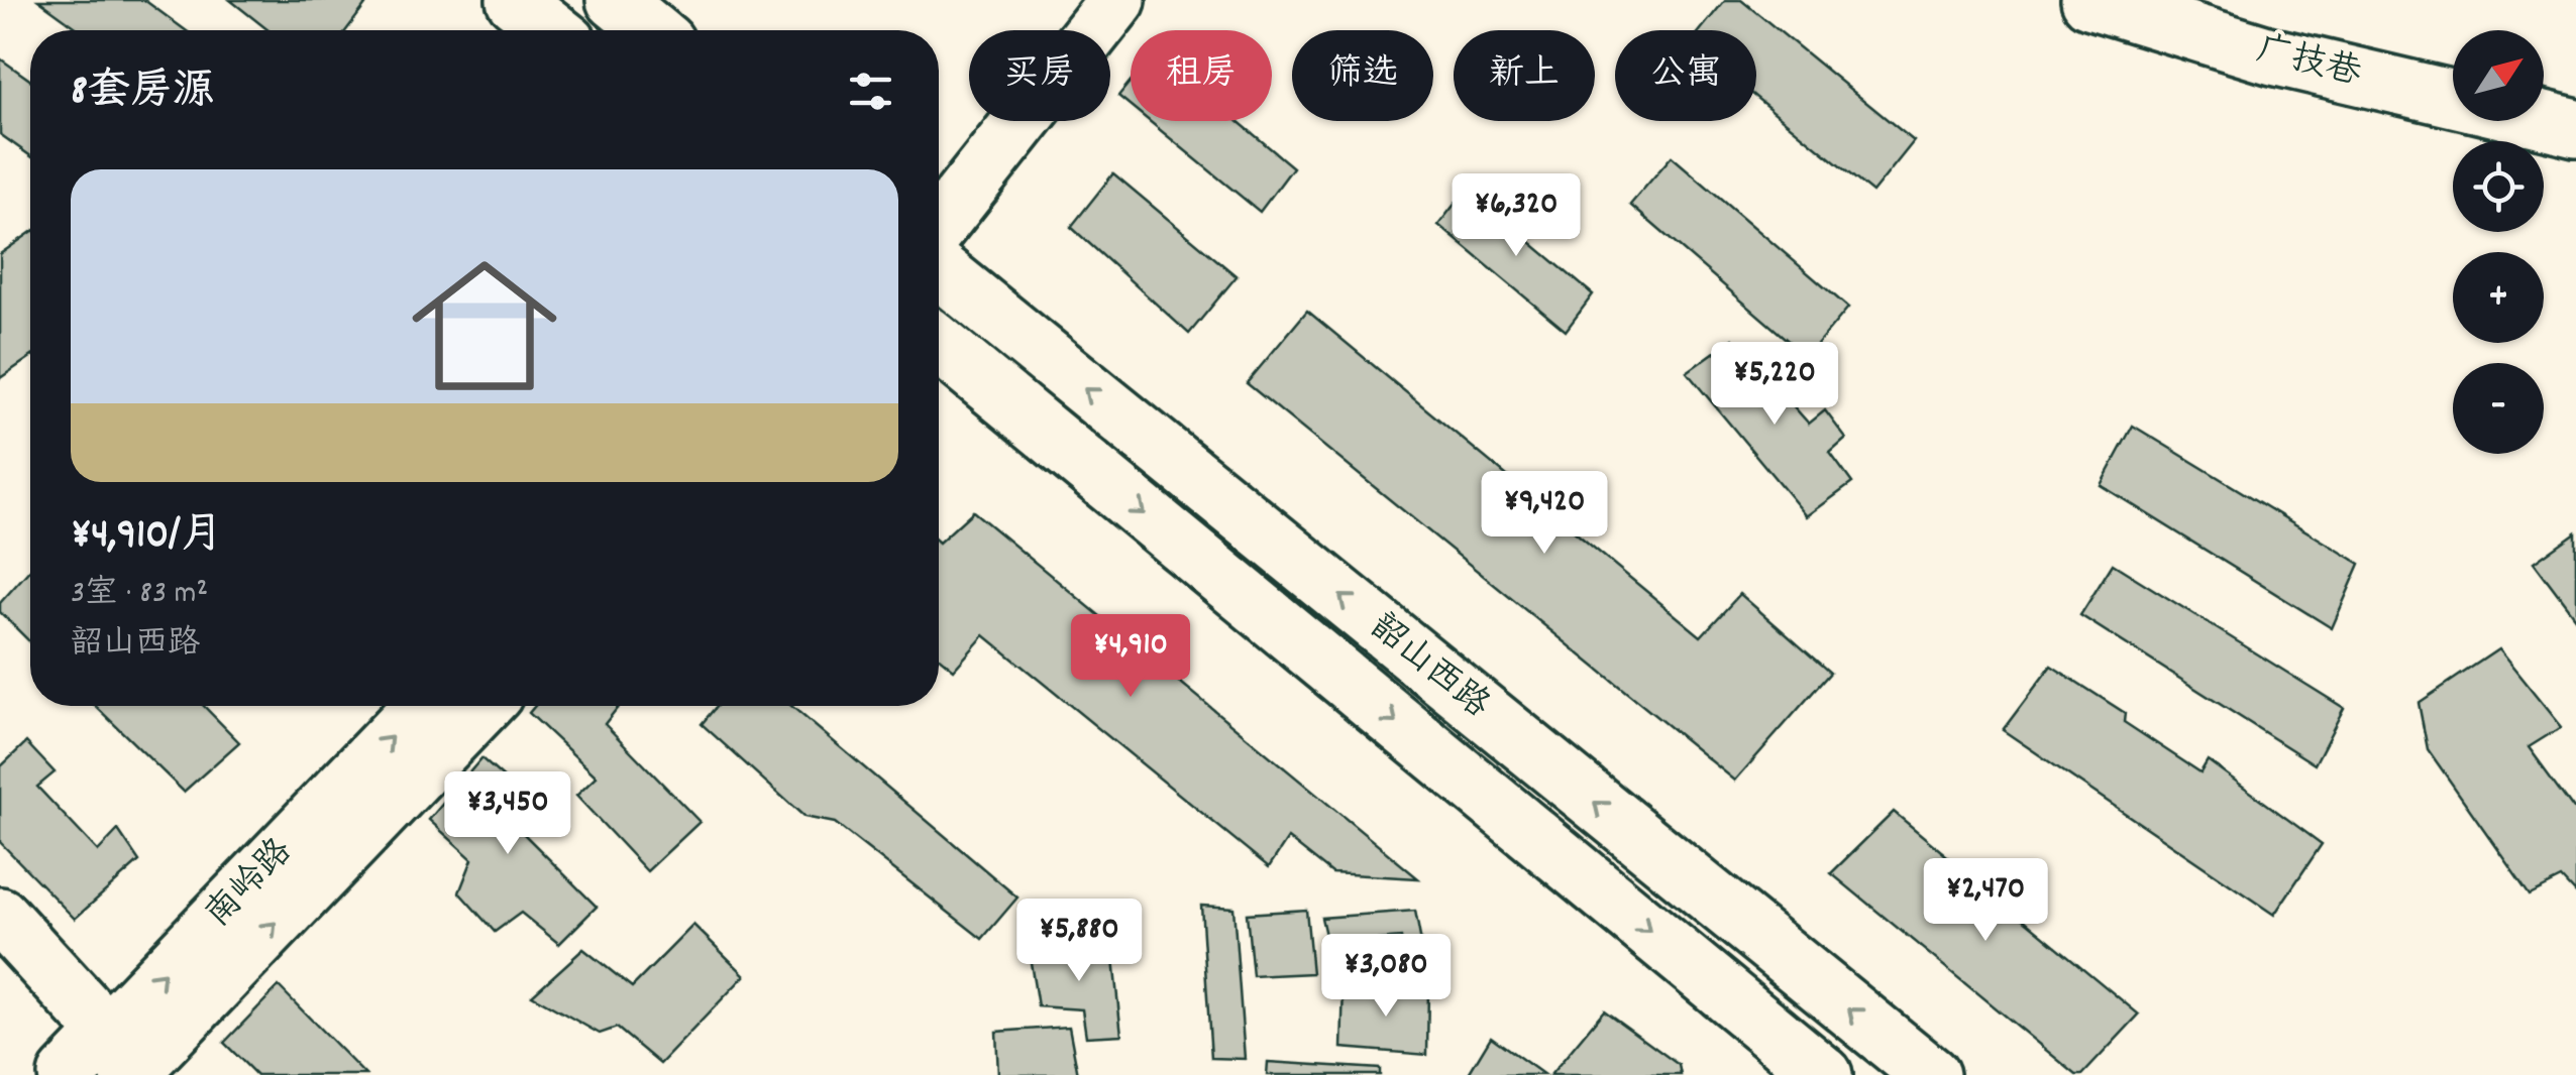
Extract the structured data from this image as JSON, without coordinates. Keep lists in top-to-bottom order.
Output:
{
  "streets": {
    "main road": ["广技巷", "韶山西路", "南岭路"]
  },
  "one_way": ["南岭路"],
  "north": "top right",
  "page": {
    "map_buttons": ["+", "−"],
    "chip": [
      "买房",
      "租房",
      "筛选",
      "新上",
      "公寓"
    ],
    "heading": "8套房源",
    "list": [
      {
        "name": "¥4,910/月",
        "note": "3室 · 83 m² · 韶山西路"
      }
    ],
    "price": [
      "¥6,320",
      "¥5,220",
      "¥9,420",
      "¥4,910",
      "¥3,450",
      "¥2,470",
      "¥5,880",
      "¥3,080"
    ]
  }
}
